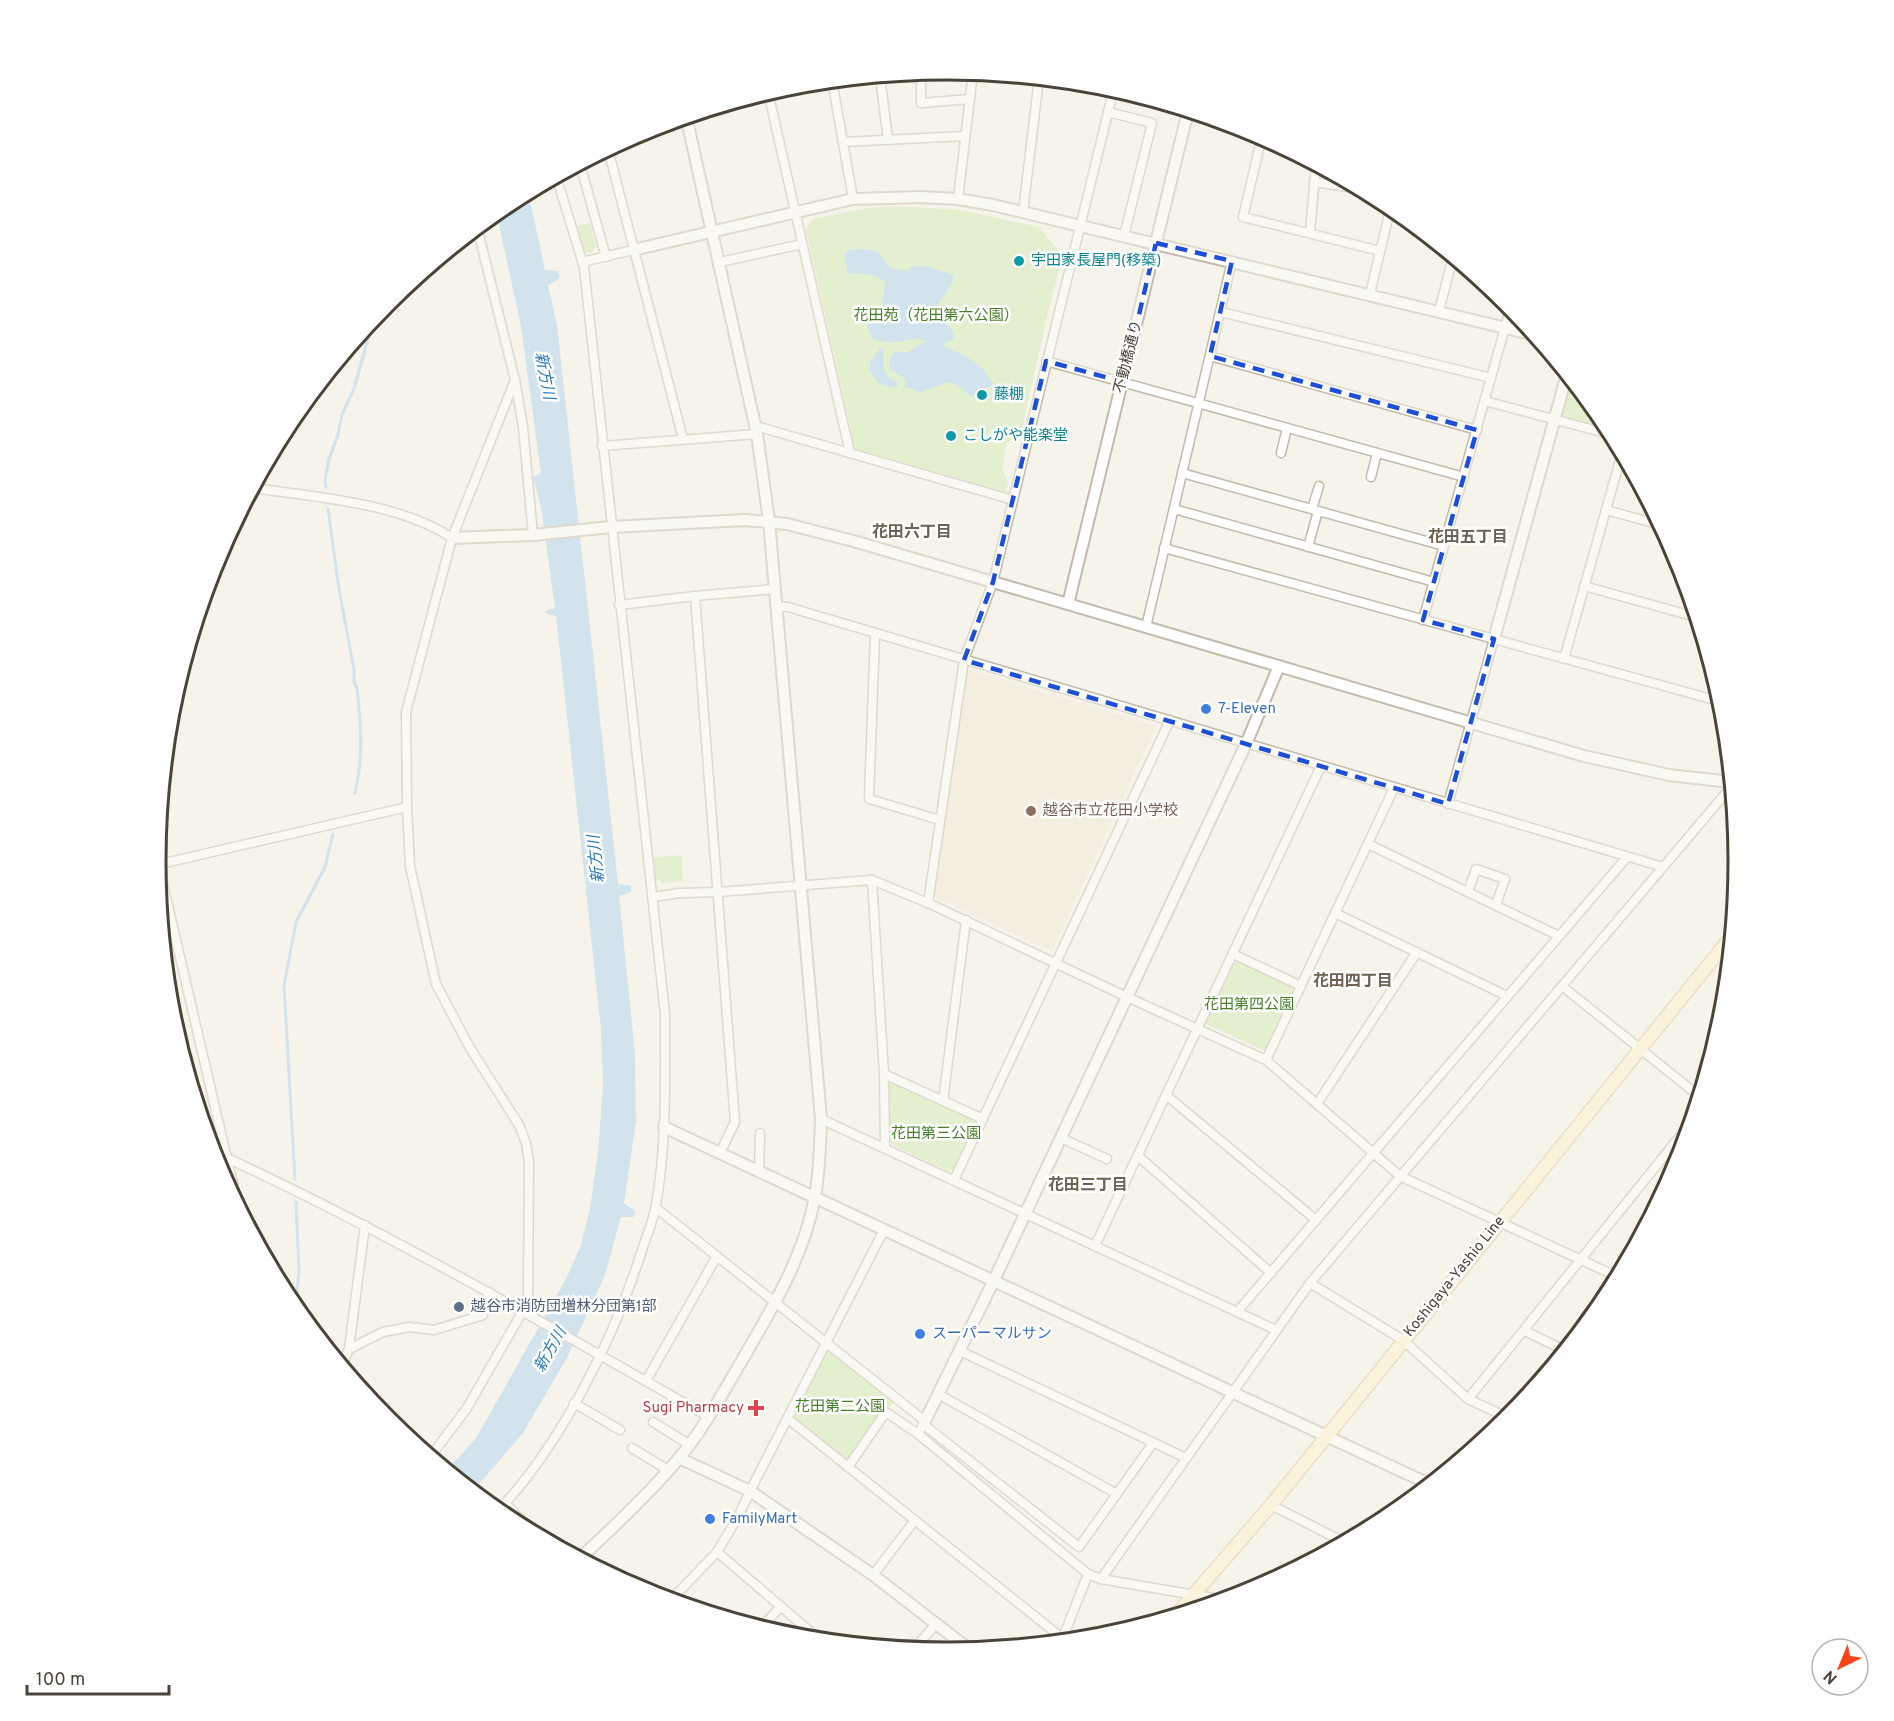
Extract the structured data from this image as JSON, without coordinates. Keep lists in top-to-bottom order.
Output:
{
  "streets": {
    "main road": ["Koshigaya-Yashio Line"],
    "street": ["不動橋通り"]
  },
  "districts": [
    "花田六丁目",
    "花田五丁目",
    "花田四丁目",
    "花田三丁目"
  ],
  "water": ["新方川"],
  "parks": [
    "花田苑（花田第六公園）",
    "花田第四公園",
    "花田第三公園",
    "花田第二公園"
  ],
  "places": {
    "other": [
      "宇田家長屋門(移築)",
      "藤棚",
      "こしがや能楽堂",
      "7-Eleven",
      "越谷市立花田小学校",
      "越谷市消防団増林分団第1部",
      "スーパーマルサン",
      "FamilyMart"
    ],
    "health": ["Sugi Pharmacy"]
  },
  "scale_bar": "100 m",
  "north": "bottom left"
}
